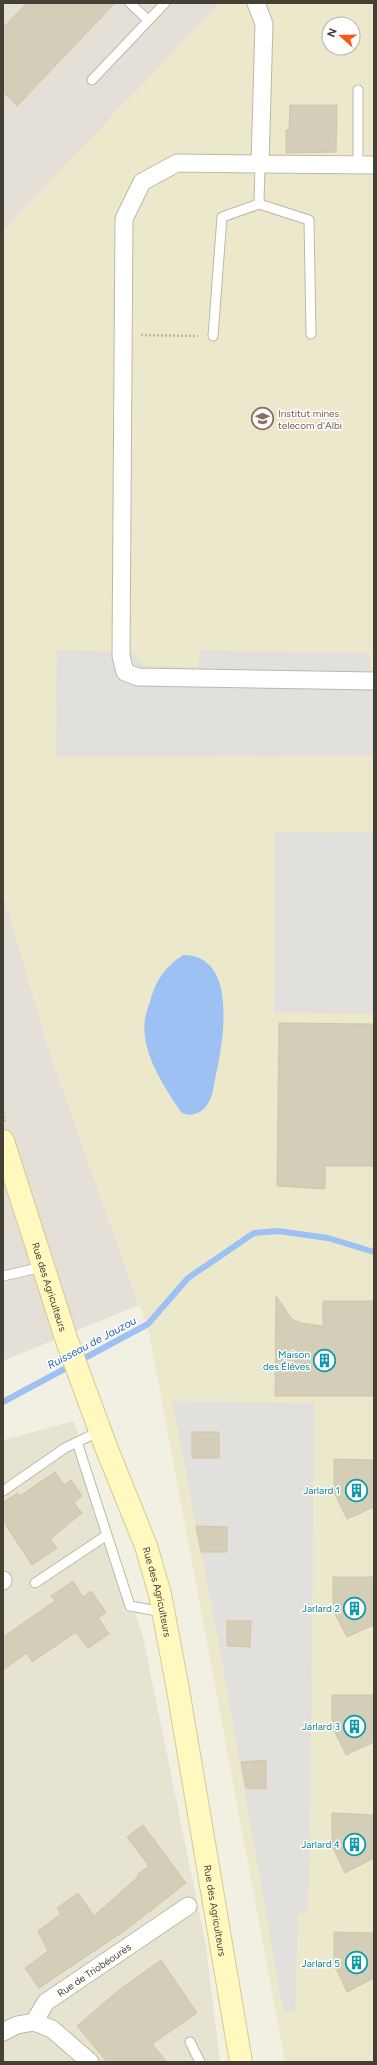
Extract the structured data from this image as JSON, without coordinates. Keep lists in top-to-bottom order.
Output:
{
  "streets": {
    "street": ["Rue des Agriculteurs", "Rue de Triobéourès"]
  },
  "water": ["Ruisseau de Jauzou"],
  "places": {
    "school or university": ["Institut mines telecom d'Albi"],
    "building": [
      "Maison des Élèves",
      "Jarlard 1",
      "Jarlard 2",
      "Jarlard 3",
      "Jarlard 4",
      "Jarlard 5"
    ]
  },
  "north": "left"
}
